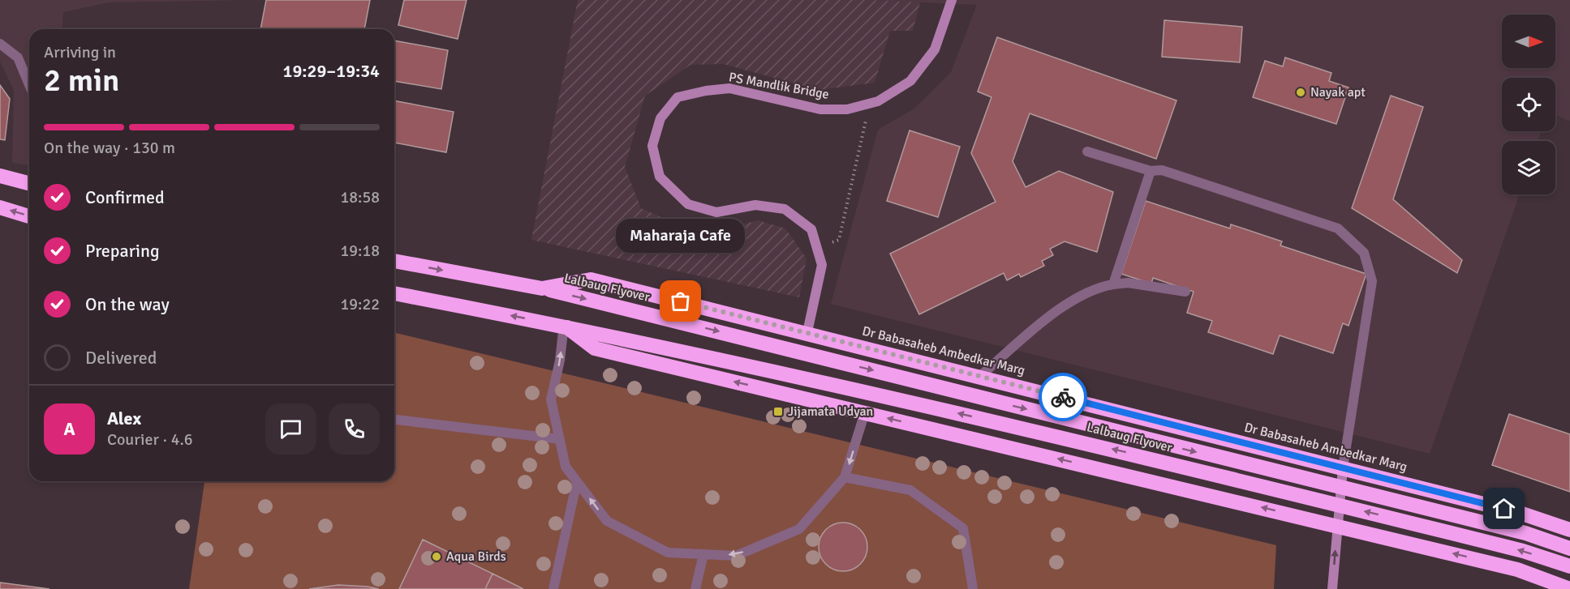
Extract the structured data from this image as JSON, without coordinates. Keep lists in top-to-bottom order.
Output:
{
  "streets": {
    "highway": ["Lalbaug Flyover", "Dr Babasaheb Ambedkar Marg"],
    "street": ["PS Mandlik Bridge"]
  },
  "crossings": [
    ["PS Mandlik Bridge", "Dr Babasaheb Ambedkar Marg"],
    ["Lalbaug Flyover", "Dr Babasaheb Ambedkar Marg"]
  ],
  "places": {
    "other": ["Nayak apt", "Maharaja Cafe", "Aqua Birds"],
    "transit": ["Jijamata Udyan"]
  },
  "north": "right",
  "page": {
    "heading": ["2 min", "Arriving in", "19:29–19:34"],
    "panel": ["Alex", "Courier · 4.6"],
    "bar": "On the way · 130 m",
    "list": [
      ["Confirmed", "18:58"],
      ["Preparing", "19:18"],
      ["On the way", "19:22"],
      "Delivered"
    ],
    "bubble": "Maharaja Cafe",
    "round": "A"
  }
}
